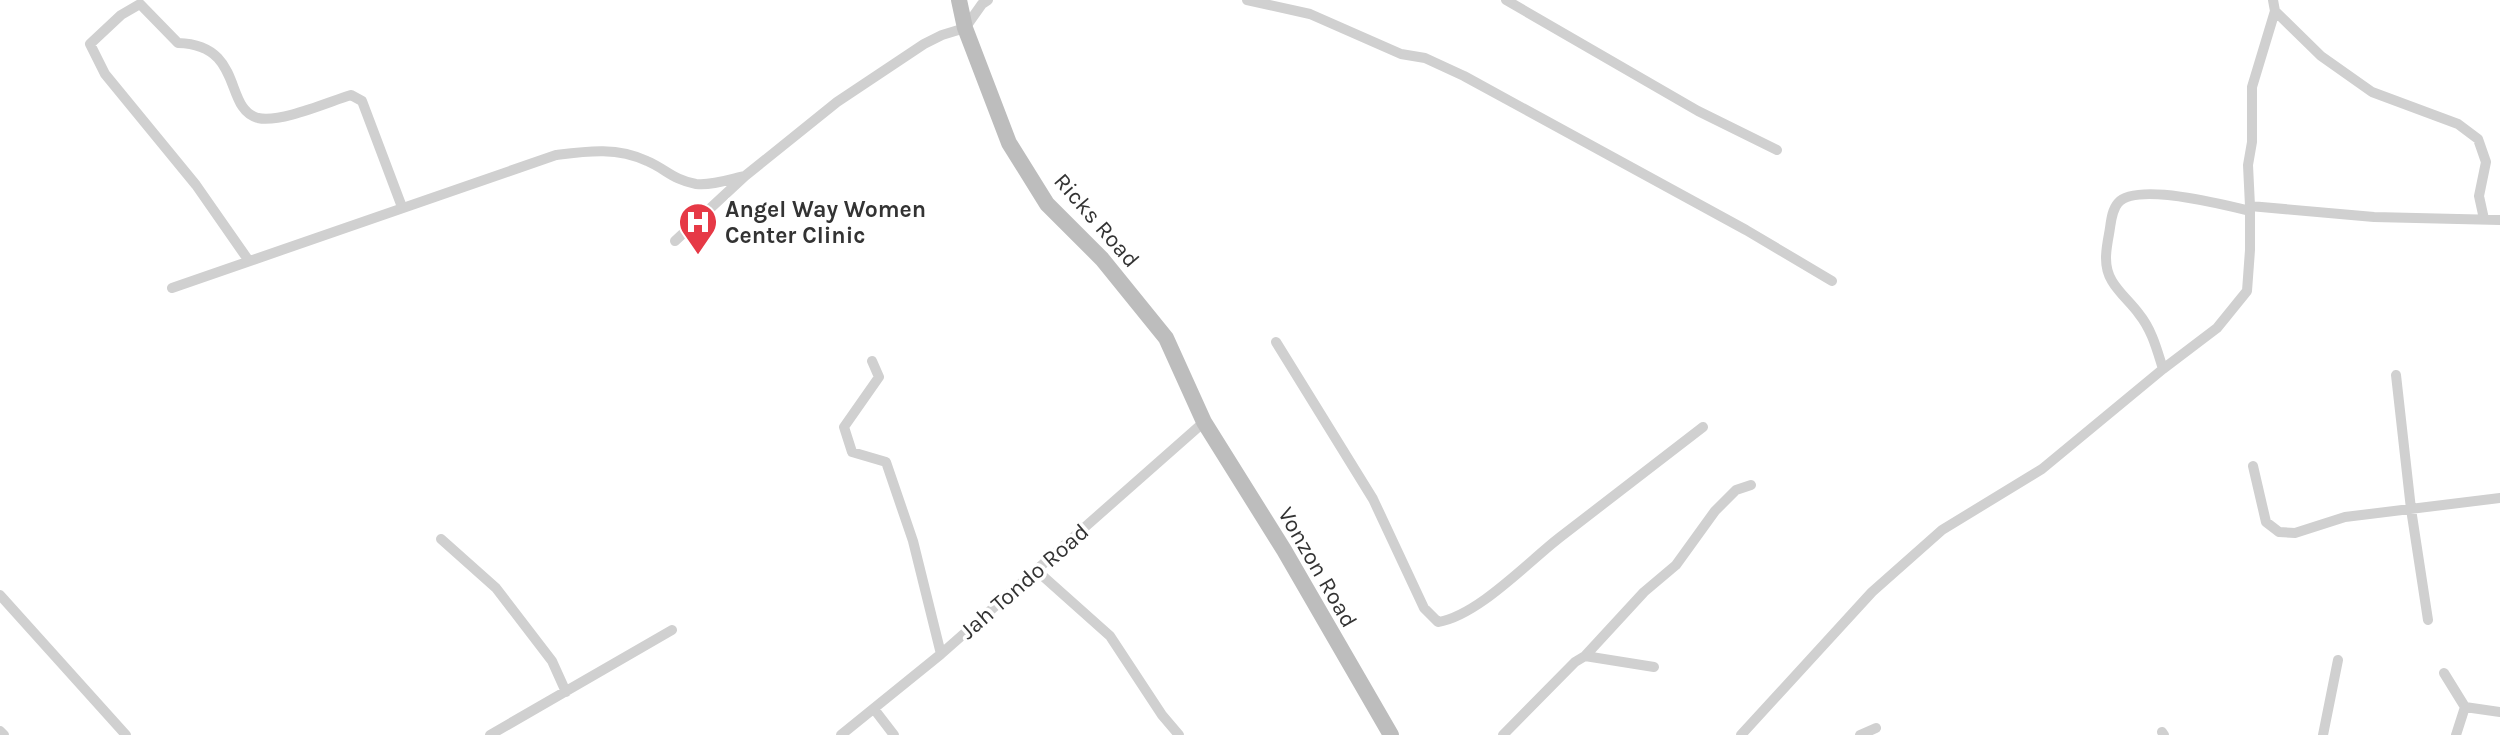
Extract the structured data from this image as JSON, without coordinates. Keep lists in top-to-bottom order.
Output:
{
  "streets": {
    "street": ["Ricks Road", "Vonzon Road", "Jah Tondo Road"]
  },
  "crossings": [
    ["Ricks Road", "Vonzon Road"],
    ["Ricks Road", "Jah Tondo Road"],
    ["Vonzon Road", "Jah Tondo Road"]
  ],
  "places": {
    "hospital": ["Angel Way Women Center Clinic"]
  }
}
